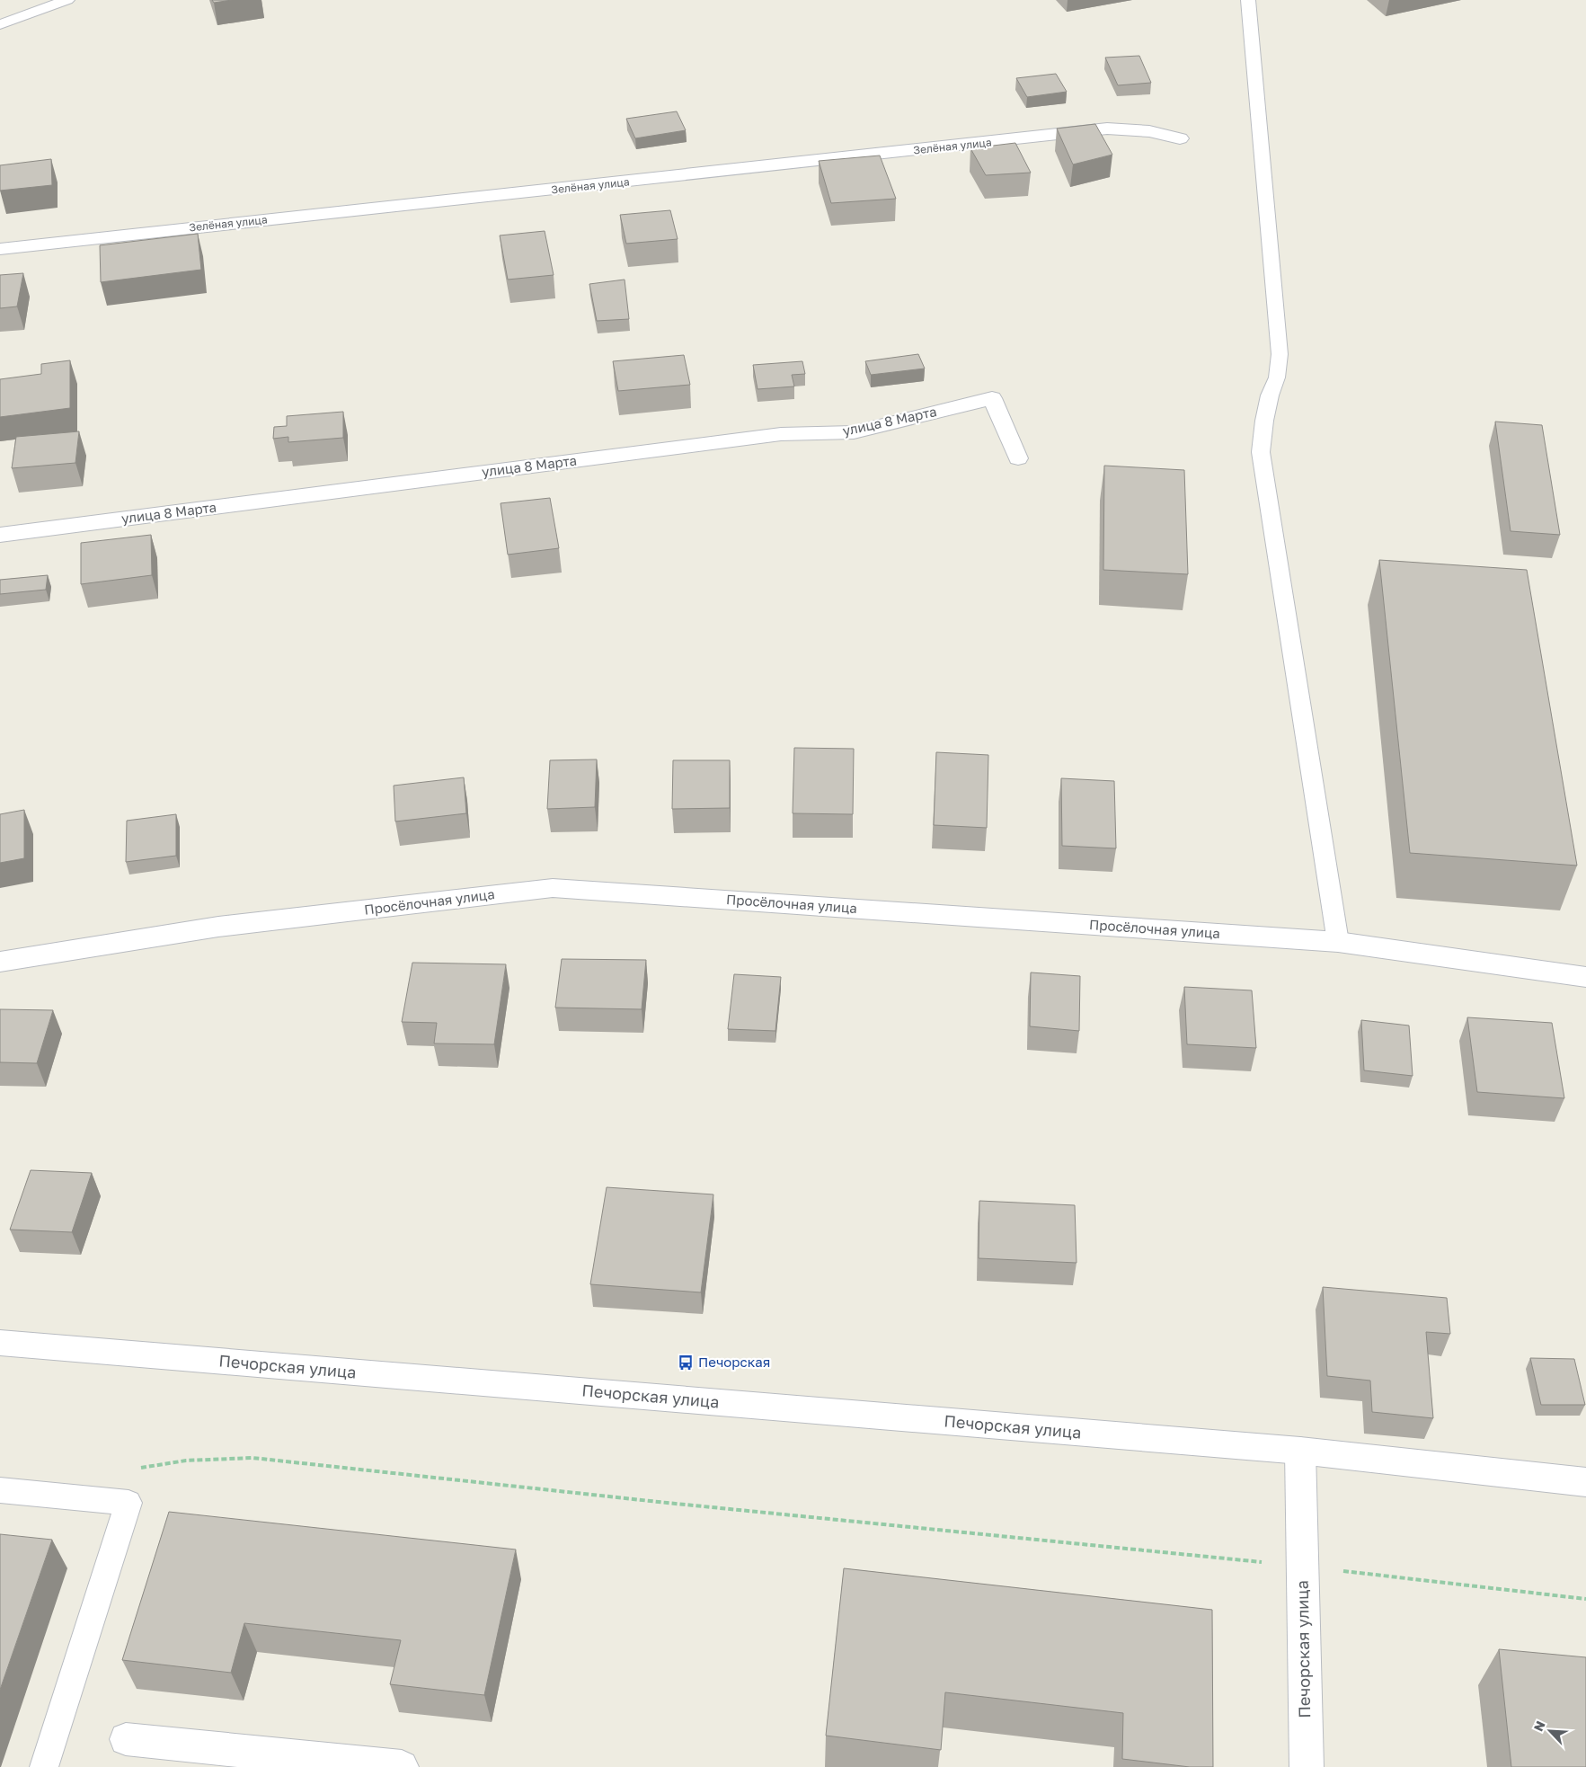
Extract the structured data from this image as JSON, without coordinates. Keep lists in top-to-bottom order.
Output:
{
  "streets": {
    "street": [
      "Зелёная улица",
      "улица 8 Марта",
      "Просёлочная улица",
      "Печорская улица"
    ]
  },
  "places": {
    "bus stop": ["Печорская"]
  },
  "north": "top left"
}
